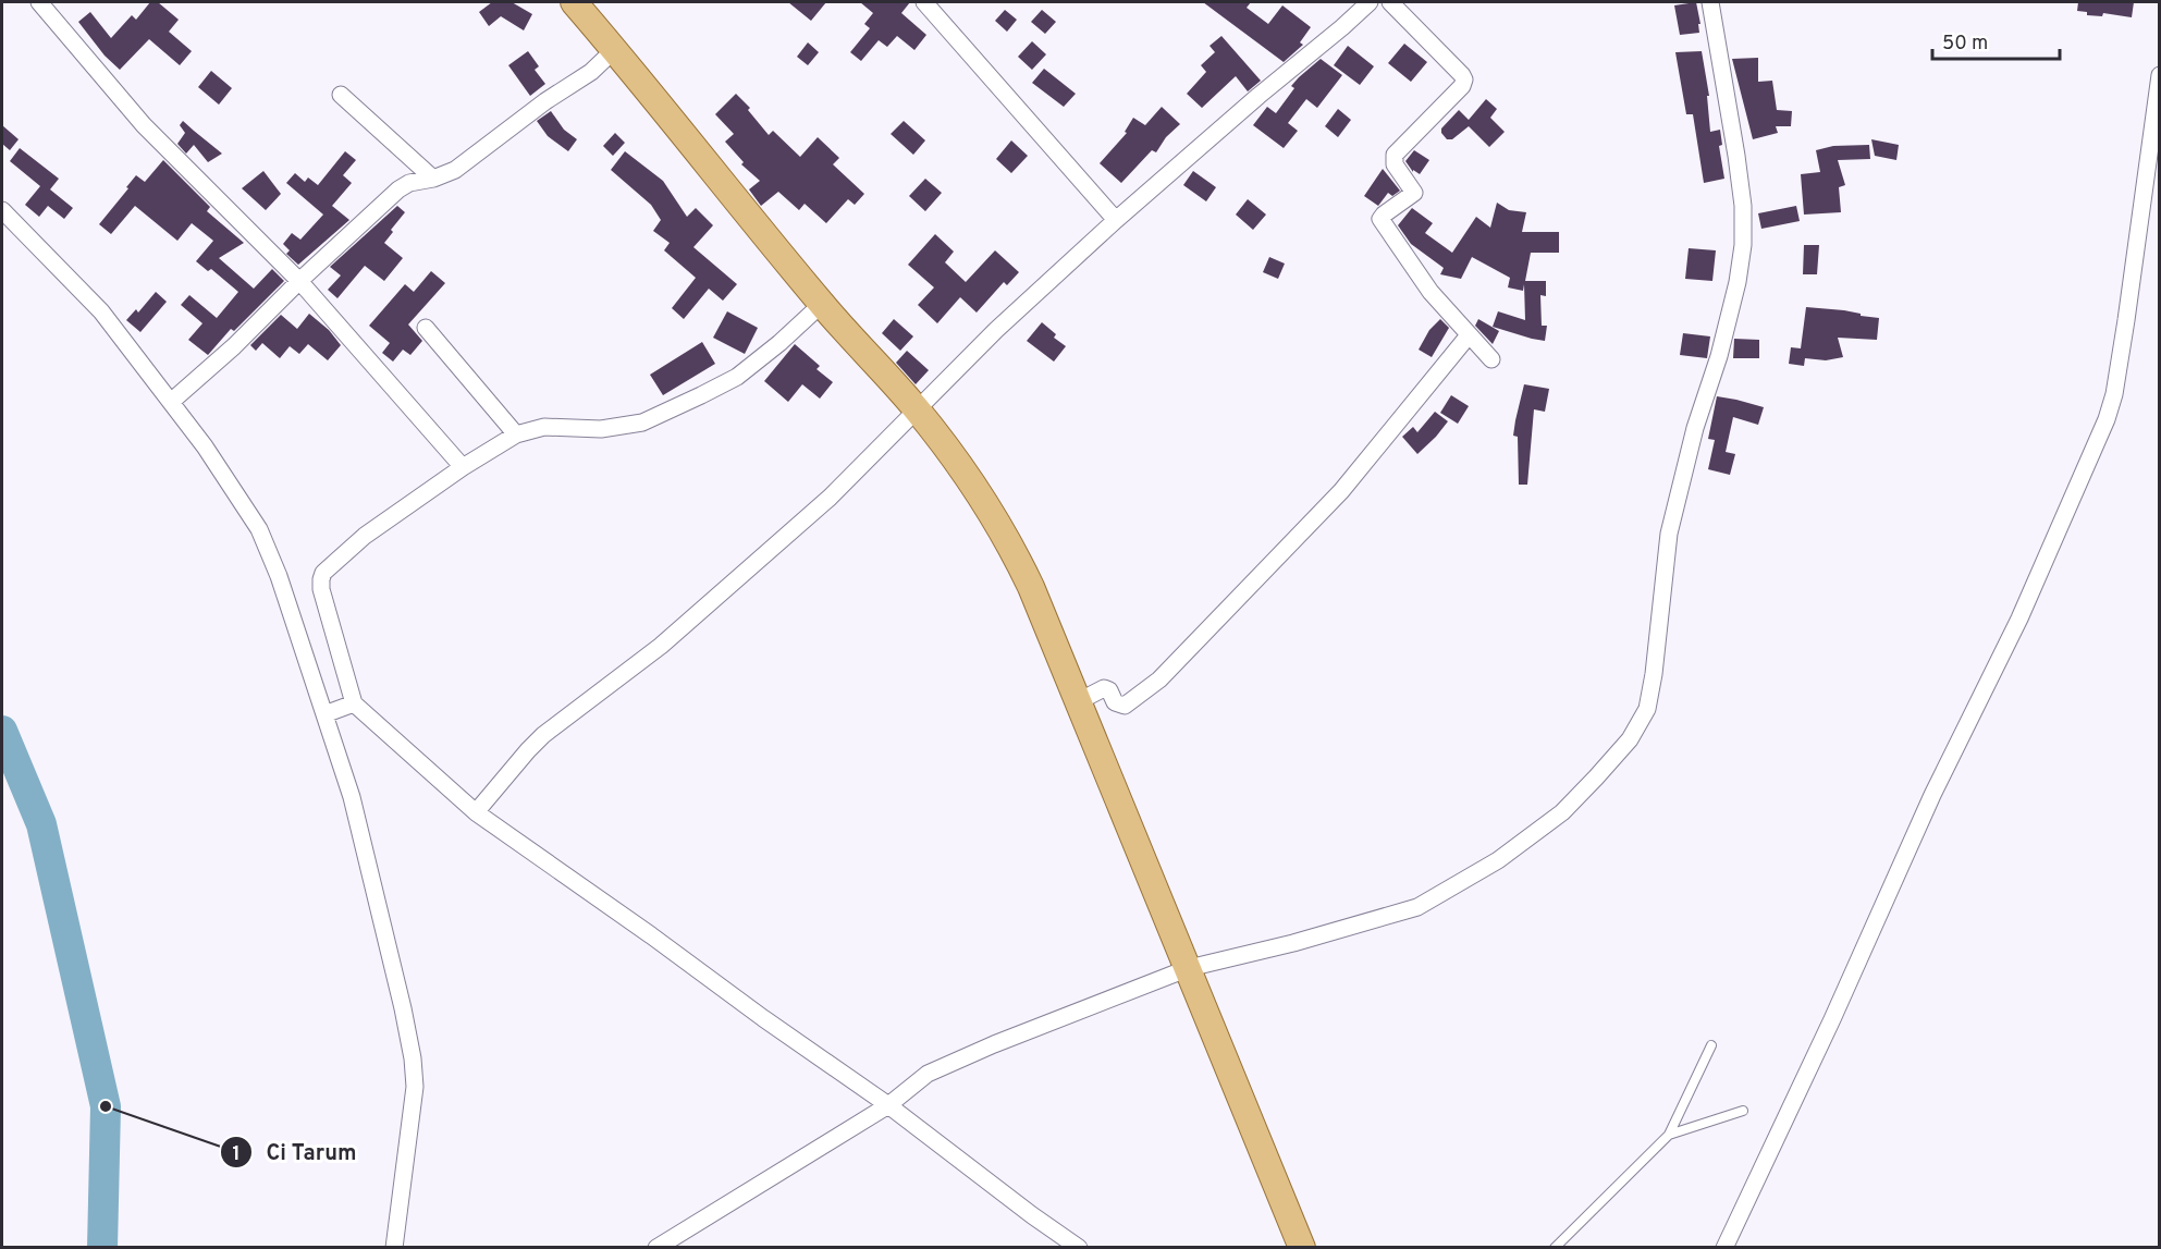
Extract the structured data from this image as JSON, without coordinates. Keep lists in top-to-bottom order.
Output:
{
  "places": ["Ci Tarum"],
  "scale_bar": "50 m"
}
